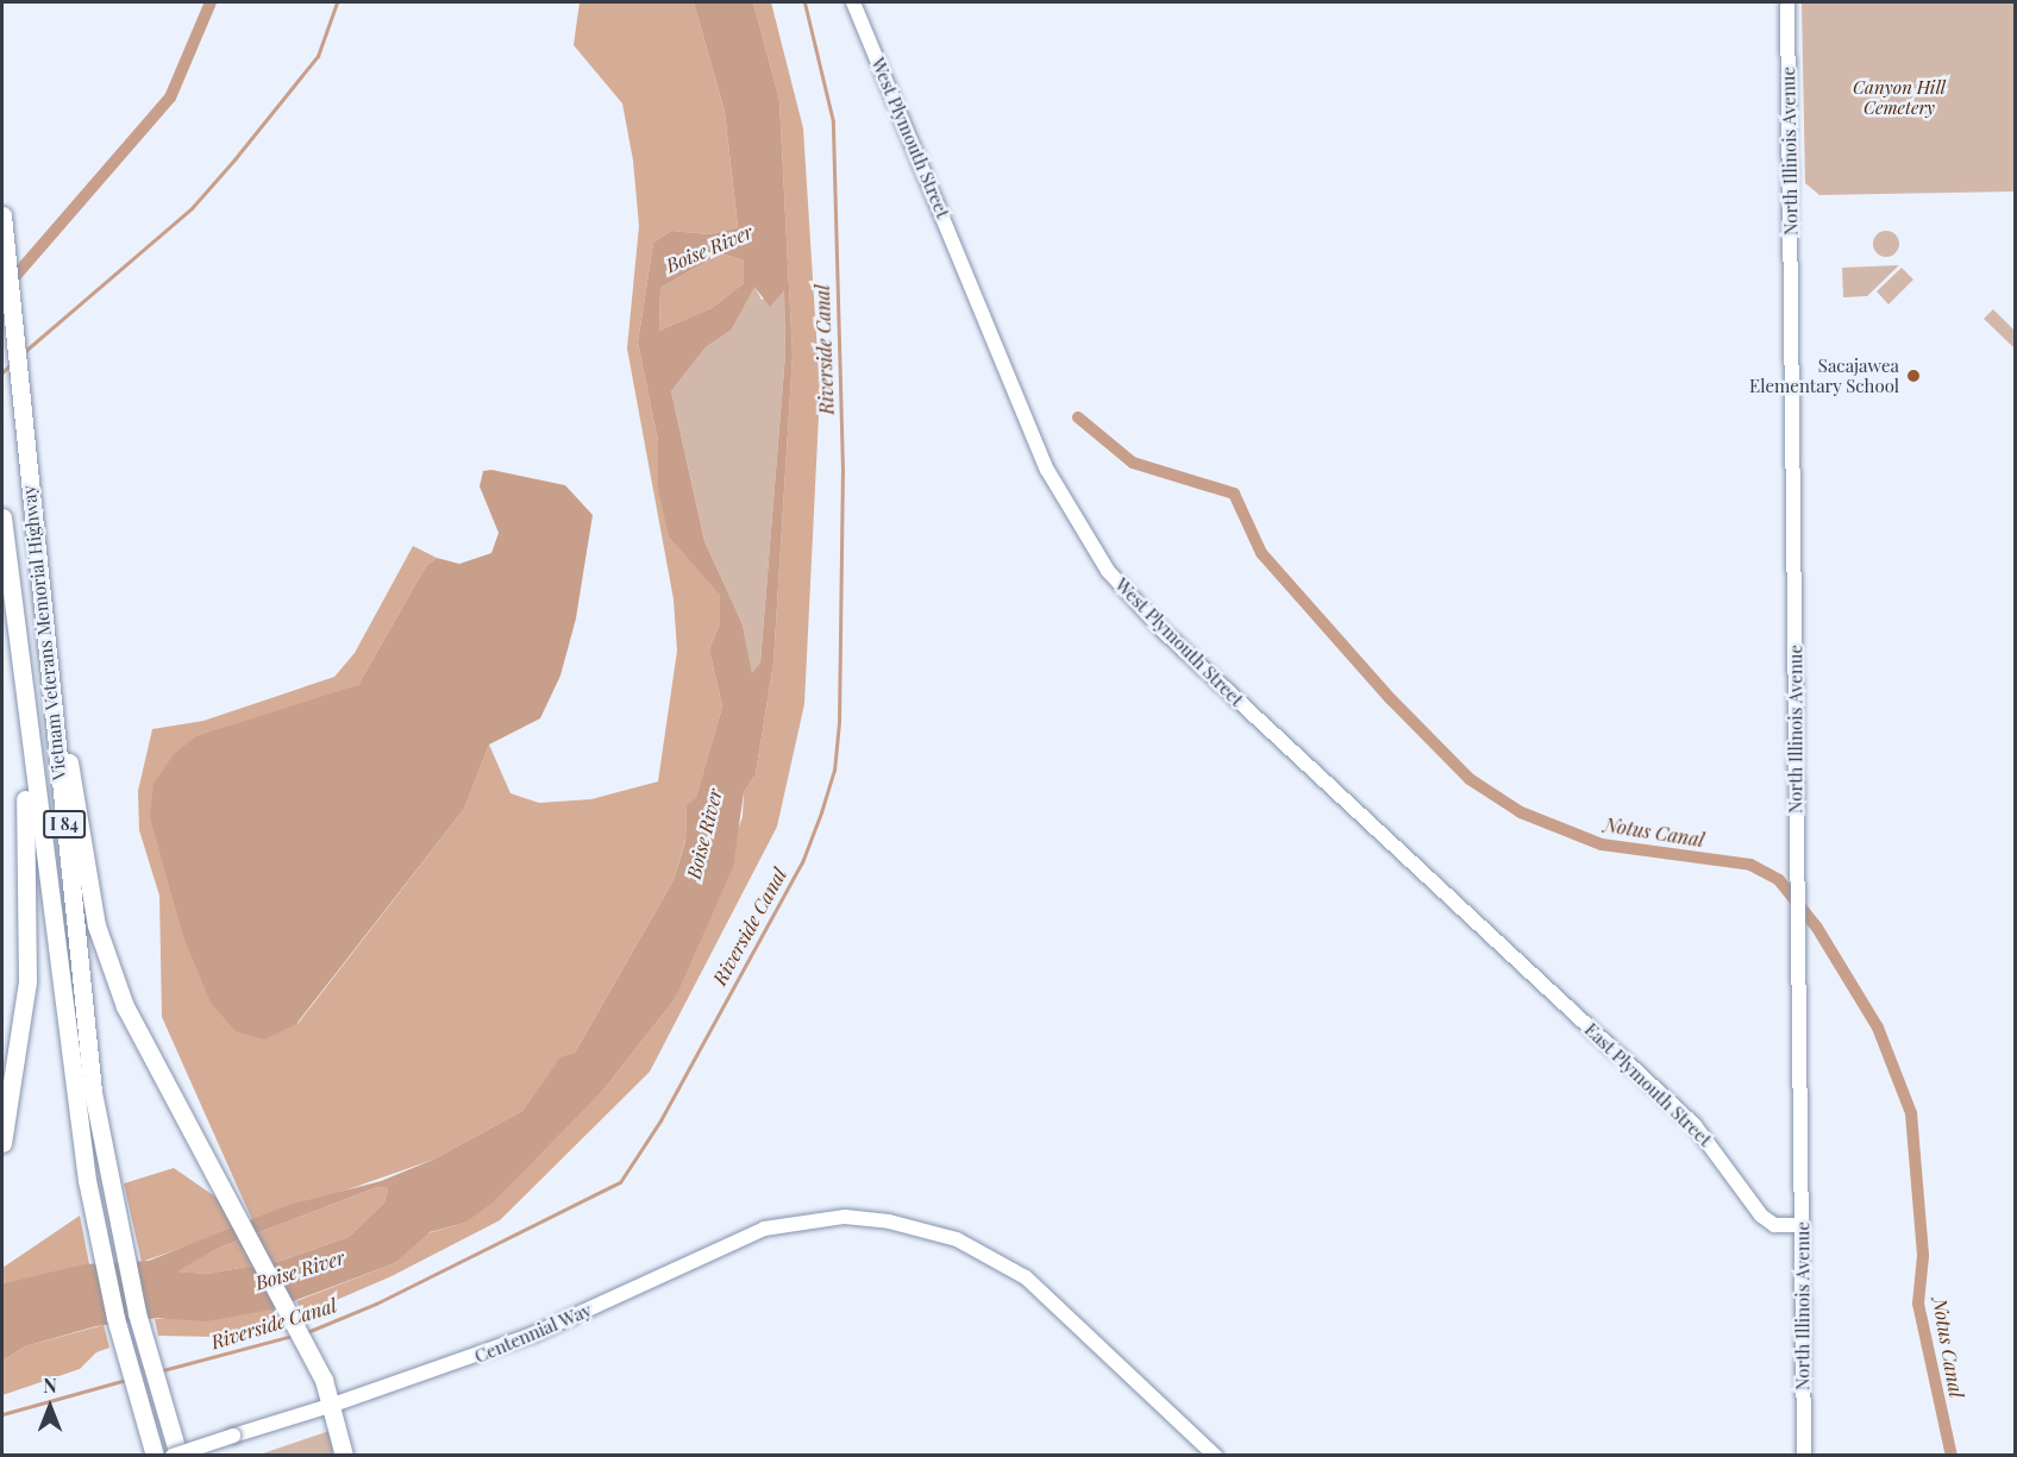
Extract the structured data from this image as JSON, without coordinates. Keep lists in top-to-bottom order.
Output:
{
  "streets": {
    "highway": ["Vietnam Veterans Memorial Highway", "I 84"],
    "street": [
      "West Plymouth Street",
      "North Illinois Avenue",
      "East Plymouth Street",
      "Centennial Way"
    ]
  },
  "crossings": [
    ["West Plymouth Street", "East Plymouth Street"],
    ["North Illinois Avenue", "East Plymouth Street"],
    ["Vietnam Veterans Memorial Highway", "Centennial Way"]
  ],
  "water": ["Boise River", "Riverside Canal", "Notus Canal"],
  "parks": ["Canyon Hill Cemetery"],
  "places": ["Sacajawea Elementary School"],
  "north": "top"
}
